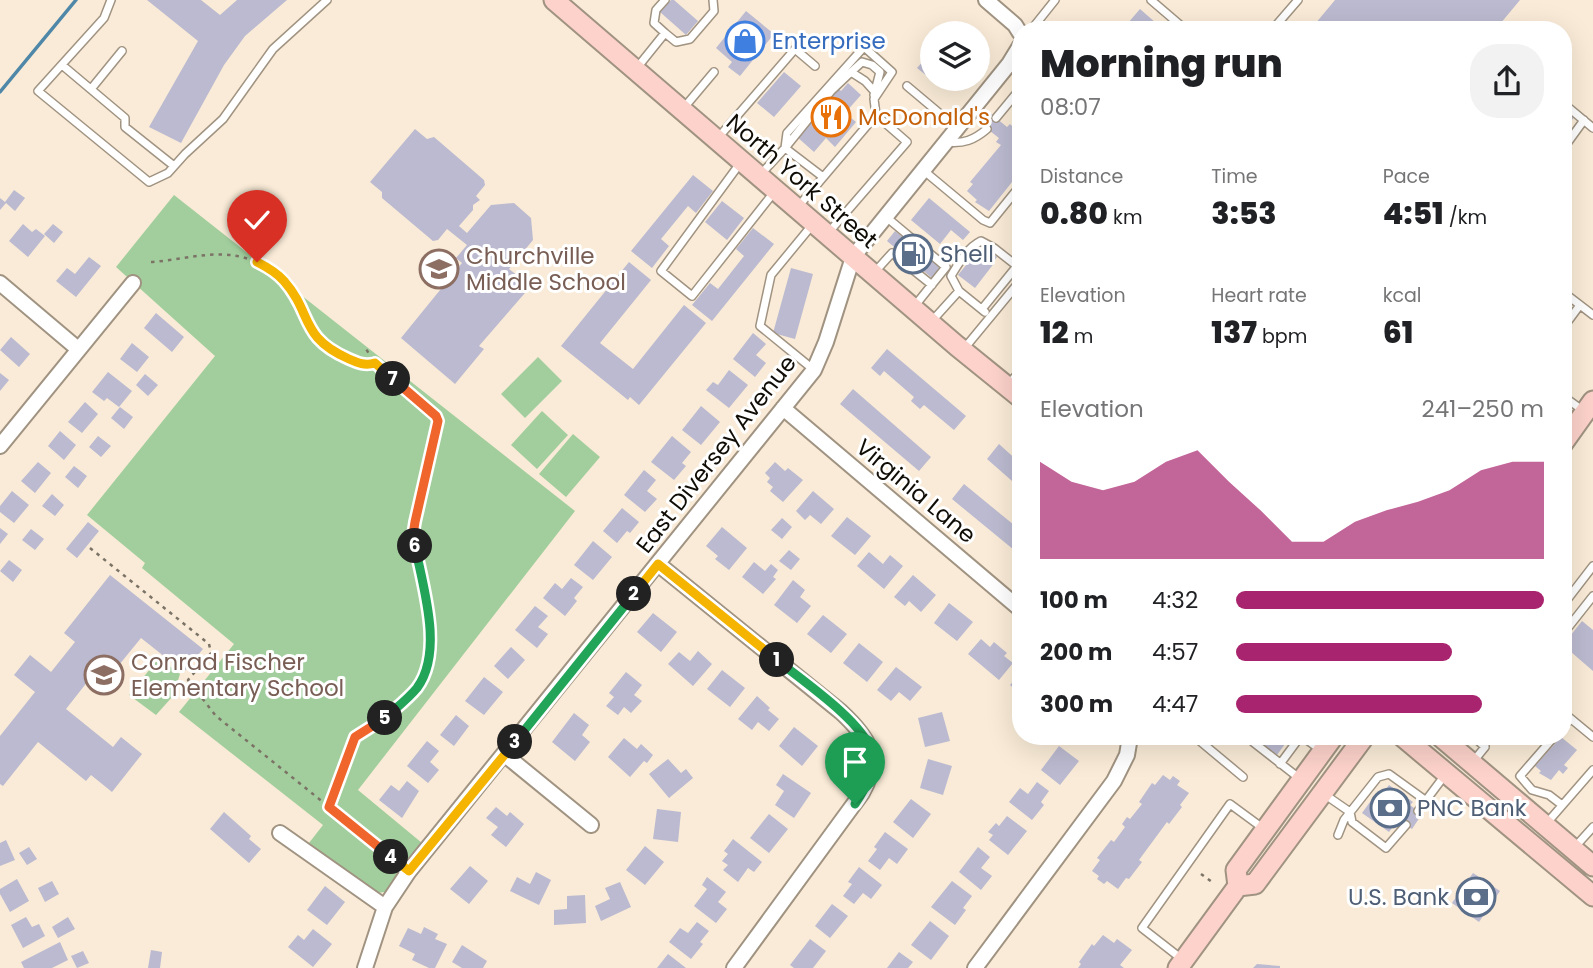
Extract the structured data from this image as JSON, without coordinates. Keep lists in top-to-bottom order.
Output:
{
  "streets": {
    "main road": ["North York Street"],
    "street": ["East Diversey Avenue", "Virginia Lane"]
  },
  "crossings": [
    ["North York Street", "East Diversey Avenue"],
    ["East Diversey Avenue", "Virginia Lane"]
  ],
  "places": {
    "shop": ["Enterprise"],
    "restaurant": ["McDonald's"],
    "fuel station": ["Shell"],
    "school or university": ["Churchville Middle School", "Conrad Fischer Elementary School"],
    "bank": ["PNC Bank", "U.S. Bank"]
  },
  "page": {
    "heading": ["Morning run", "08:07"],
    "stats": [
      ["Distance", "0.80 km"],
      ["Time", "3:53"],
      ["Pace", "4:51 /km"],
      ["Elevation", "12 m"],
      ["Heart rate", "137 bpm"],
      ["kcal", "61"]
    ],
    "pins": [
      "7",
      "6",
      "2",
      "1",
      "5",
      "3",
      "4"
    ],
    "chart": ["Elevation", "241–250 m"],
    "list": [
      {
        "name": "100 m",
        "note": "4:32"
      },
      {
        "name": "200 m",
        "note": "4:57"
      },
      {
        "name": "300 m",
        "note": "4:47"
      }
    ]
  }
}
